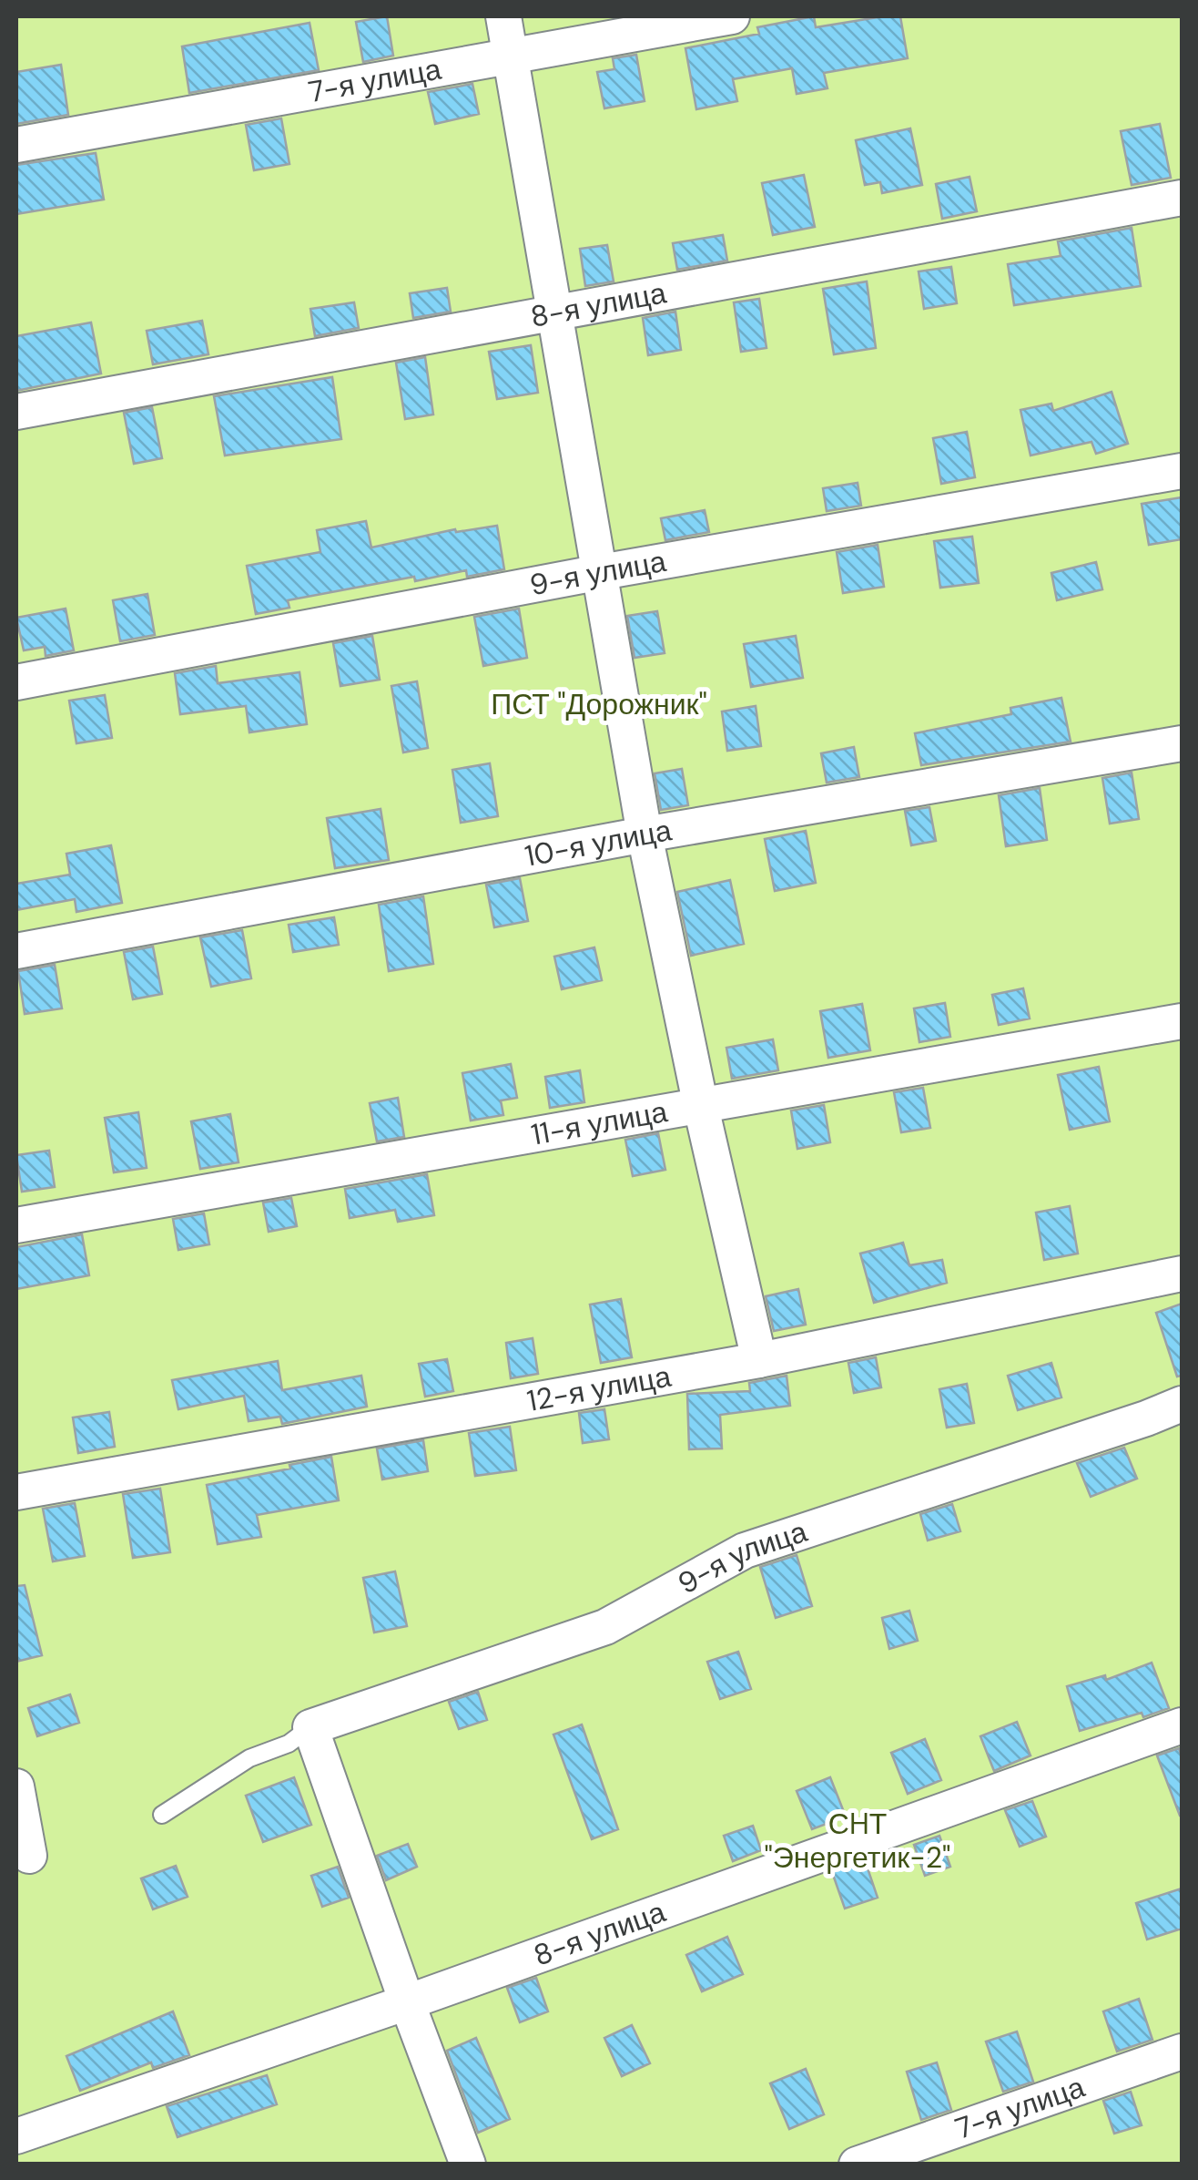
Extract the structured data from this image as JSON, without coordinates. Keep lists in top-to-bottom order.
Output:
{
  "streets": {
    "street": [
      "7-я улица",
      "8-я улица",
      "9-я улица",
      "10-я улица",
      "11-я улица",
      "12-я улица"
    ]
  },
  "parks": ["ПСТ \"Дорожник\"", "СHТ \"Энергетик-2\""]
}
